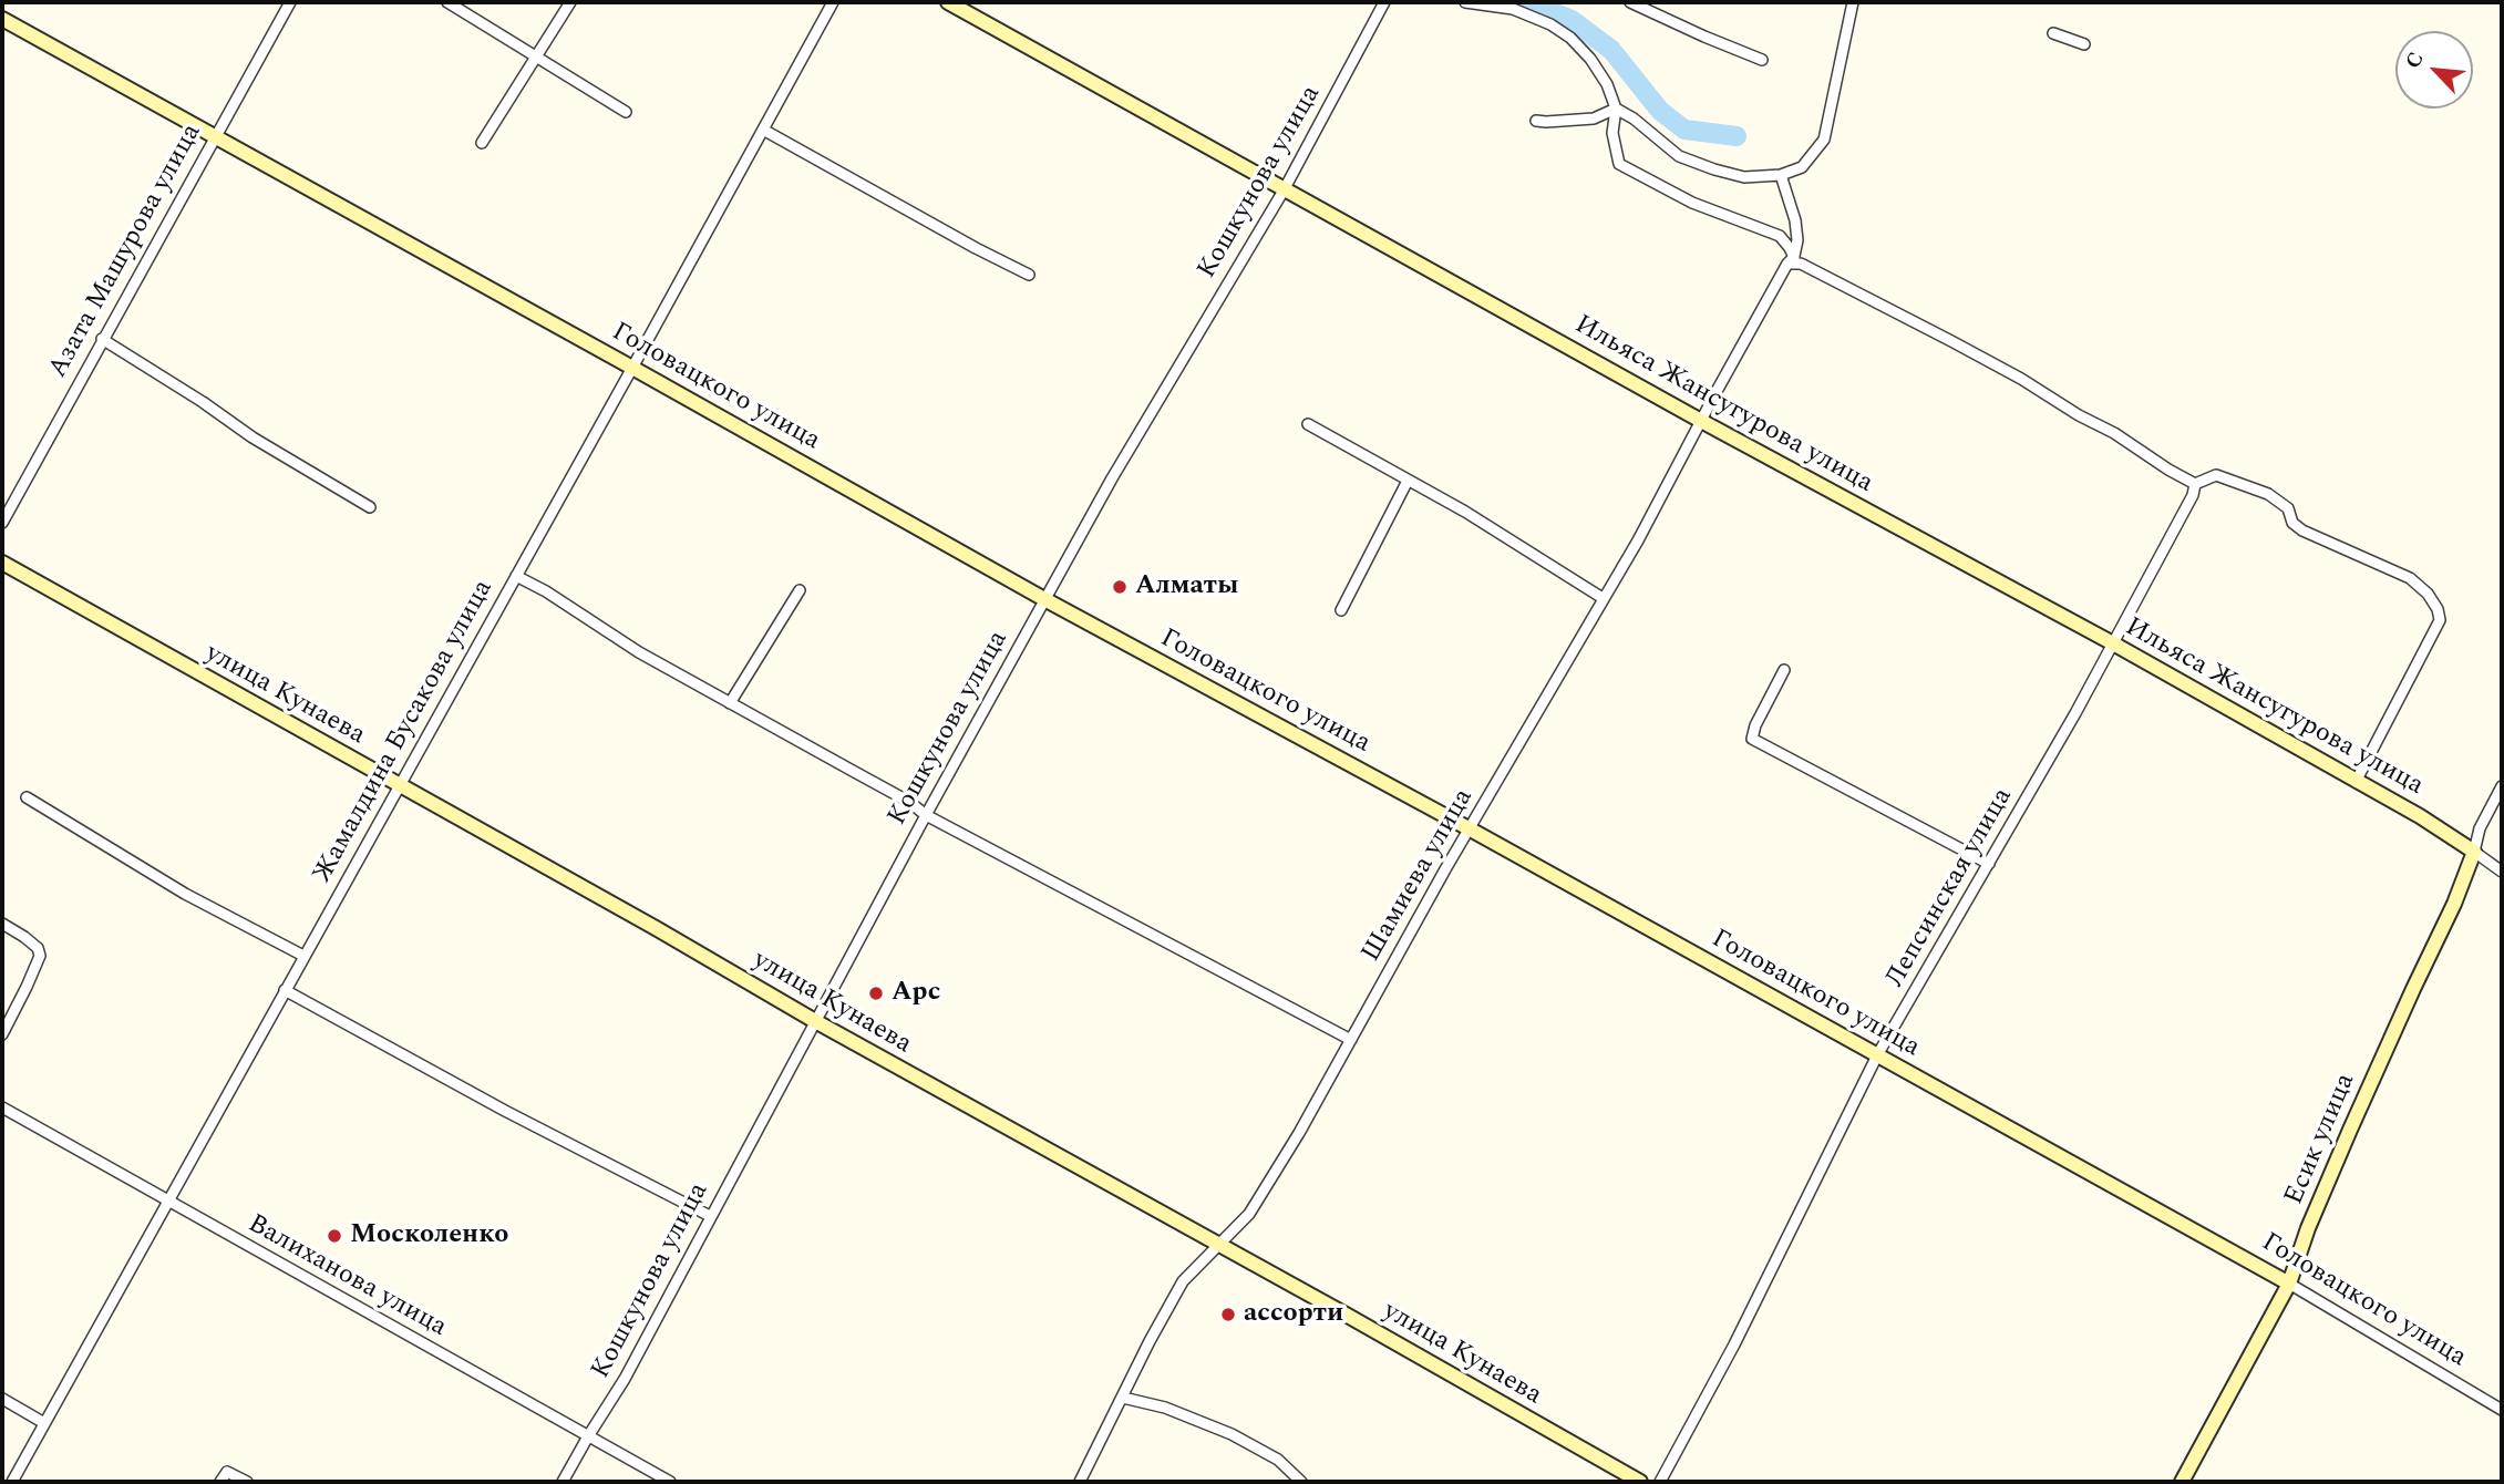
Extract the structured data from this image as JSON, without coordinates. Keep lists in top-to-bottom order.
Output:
{
  "streets": {
    "street": [
      "Кошкунова улица",
      "Азата Машурова улица",
      "Головацкого улица",
      "Ильяса Жансугурова улица",
      "улица Кунаева",
      "Жамалдина Бусакова улица",
      "Шамиева улица",
      "Лепсинская улица",
      "Есик улица",
      "Валиханова улица"
    ]
  },
  "crossings": [
    ["Кошкунова улица", "Головацкого улица"],
    ["Кошкунова улица", "Ильяса Жансугурова улица"],
    ["Кошкунова улица", "улица Кунаева"],
    ["Кошкунова улица", "Валиханова улица"],
    ["Азата Машурова улица", "Головацкого улица"],
    ["Головацкого улица", "Жамалдина Бусакова улица"],
    ["Головацкого улица", "Шамиева улица"],
    ["Головацкого улица", "Лепсинская улица"],
    ["Головацкого улица", "Есик улица"],
    ["Ильяса Жансугурова улица", "Шамиева улица"],
    ["Ильяса Жансугурова улица", "Лепсинская улица"],
    ["Ильяса Жансугурова улица", "Есик улица"],
    ["улица Кунаева", "Жамалдина Бусакова улица"],
    ["улица Кунаева", "Шамиева улица"],
    ["Жамалдина Бусакова улица", "Валиханова улица"]
  ],
  "places": [
    "Алматы",
    "Арс",
    "Москоленко",
    "ассорти"
  ],
  "north": "top left"
}
